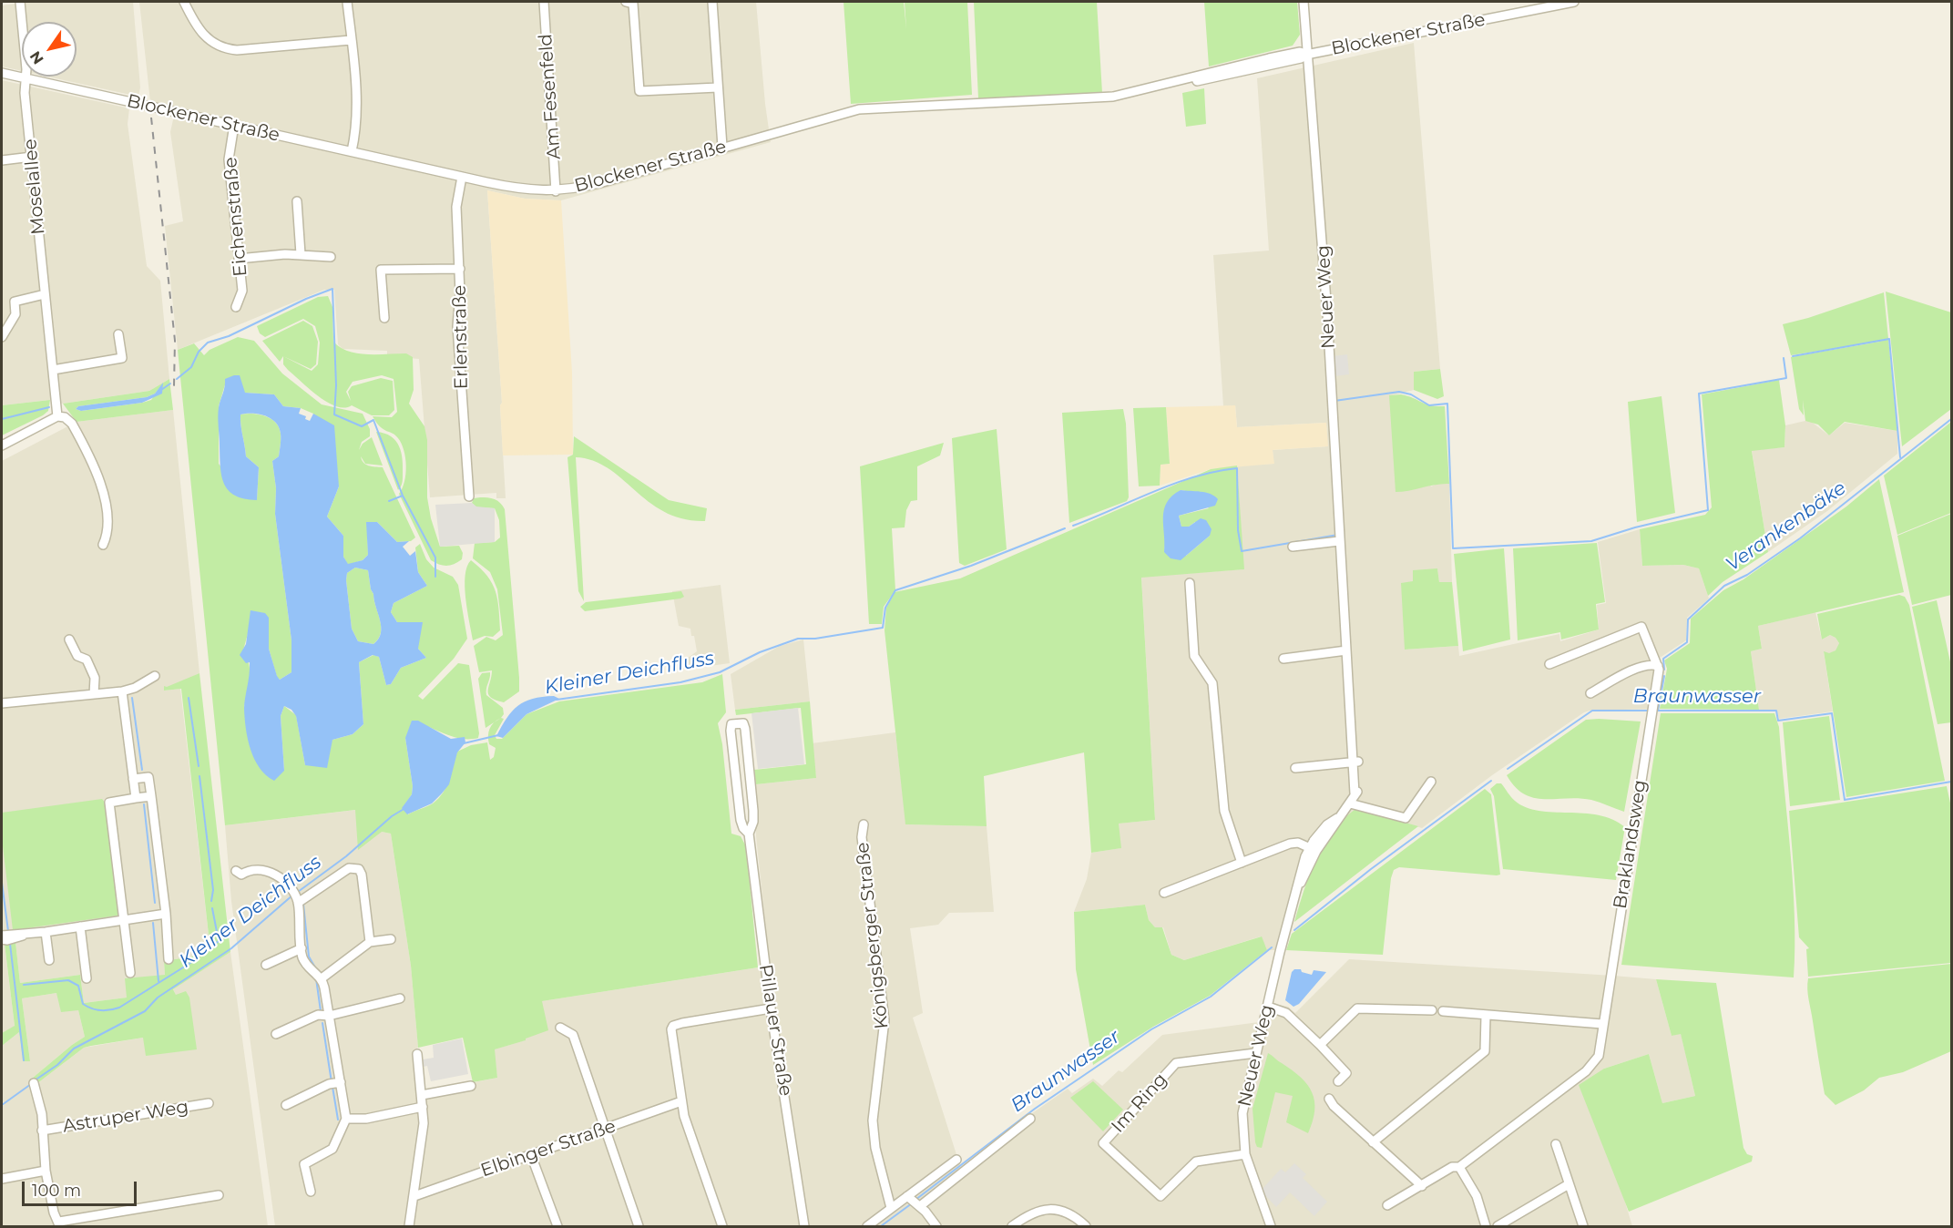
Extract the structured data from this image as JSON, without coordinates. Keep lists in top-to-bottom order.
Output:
{
  "streets": {
    "street": [
      "Blockener Straße",
      "Am Fesenfeld",
      "Moselallee",
      "Eichenstraße",
      "Neuer Weg",
      "Erlenstraße",
      "Braklandsweg",
      "Königsberger Straße",
      "Pillauer Straße",
      "Im Ring",
      "Astruper Weg",
      "Elbinger Straße"
    ]
  },
  "crossings": [
    ["Blockener Straße", "Am Fesenfeld"],
    ["Blockener Straße", "Moselallee"],
    ["Blockener Straße", "Eichenstraße"],
    ["Blockener Straße", "Neuer Weg"],
    ["Blockener Straße", "Erlenstraße"],
    ["Neuer Weg", "Im Ring"]
  ],
  "water": ["Verankenbäke", "Kleiner Deichfluss", "Braunwasser"],
  "scale_bar": "100 m",
  "north": "bottom left"
}
